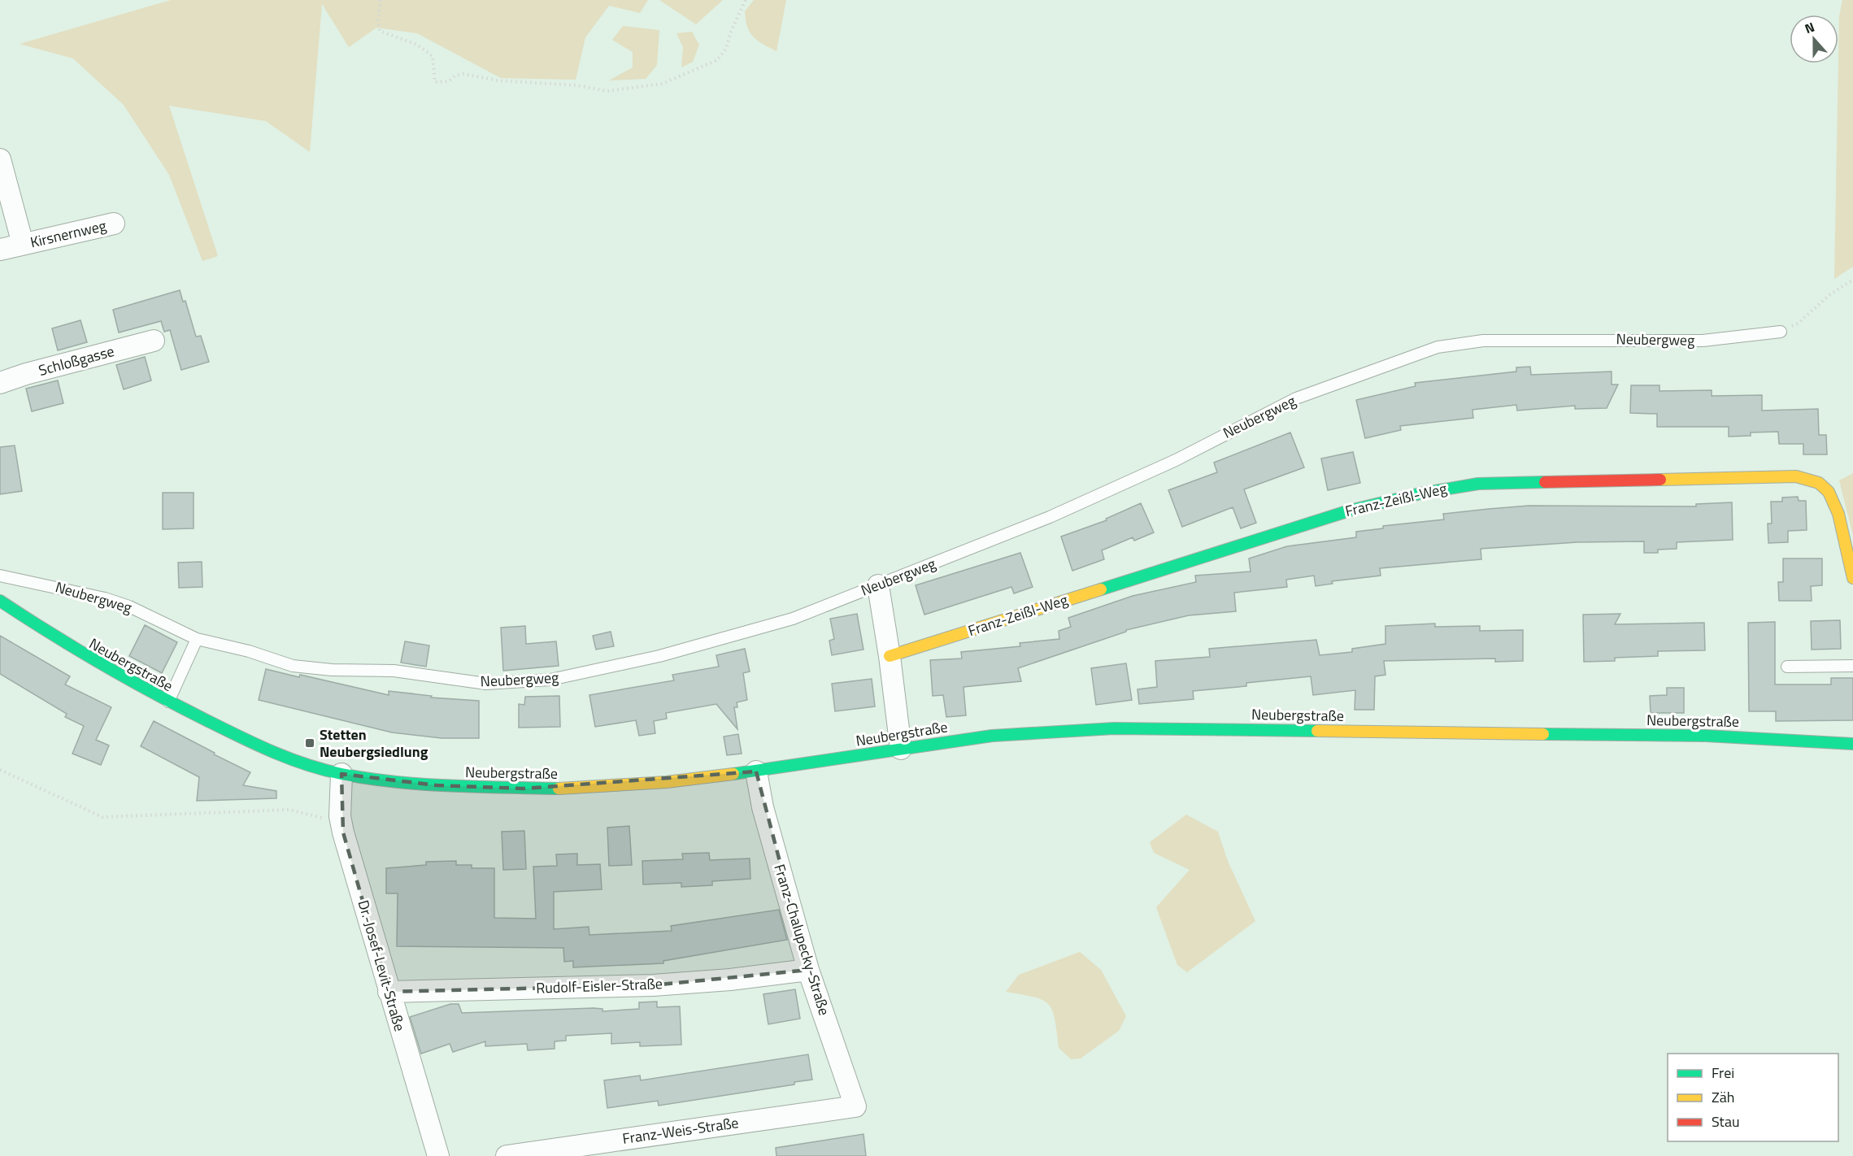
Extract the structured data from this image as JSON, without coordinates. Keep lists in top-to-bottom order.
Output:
{
  "streets": {
    "street": [
      "Kirsnernweg",
      "Schloßgasse",
      "Franz-Zeißl-Weg",
      "Neubergstraße",
      "Franz-Chalupecky-Straße",
      "Dr.-Josef-Levit-Straße",
      "Rudolf-Eisler-Straße",
      "Franz-Weis-Straße"
    ],
    "lane": ["Neubergweg"]
  },
  "crossings": [
    ["Neubergstraße", "Franz-Chalupecky-Straße"],
    ["Neubergstraße", "Dr.-Josef-Levit-Straße"],
    ["Franz-Chalupecky-Straße", "Rudolf-Eisler-Straße"],
    ["Franz-Chalupecky-Straße", "Franz-Weis-Straße"],
    ["Dr.-Josef-Levit-Straße", "Rudolf-Eisler-Straße"]
  ],
  "places": {
    "transit": ["Stetten Neubergsiedlung"]
  },
  "legend": ["Frei", "Zäh", "Stau"],
  "north": "top"
}
